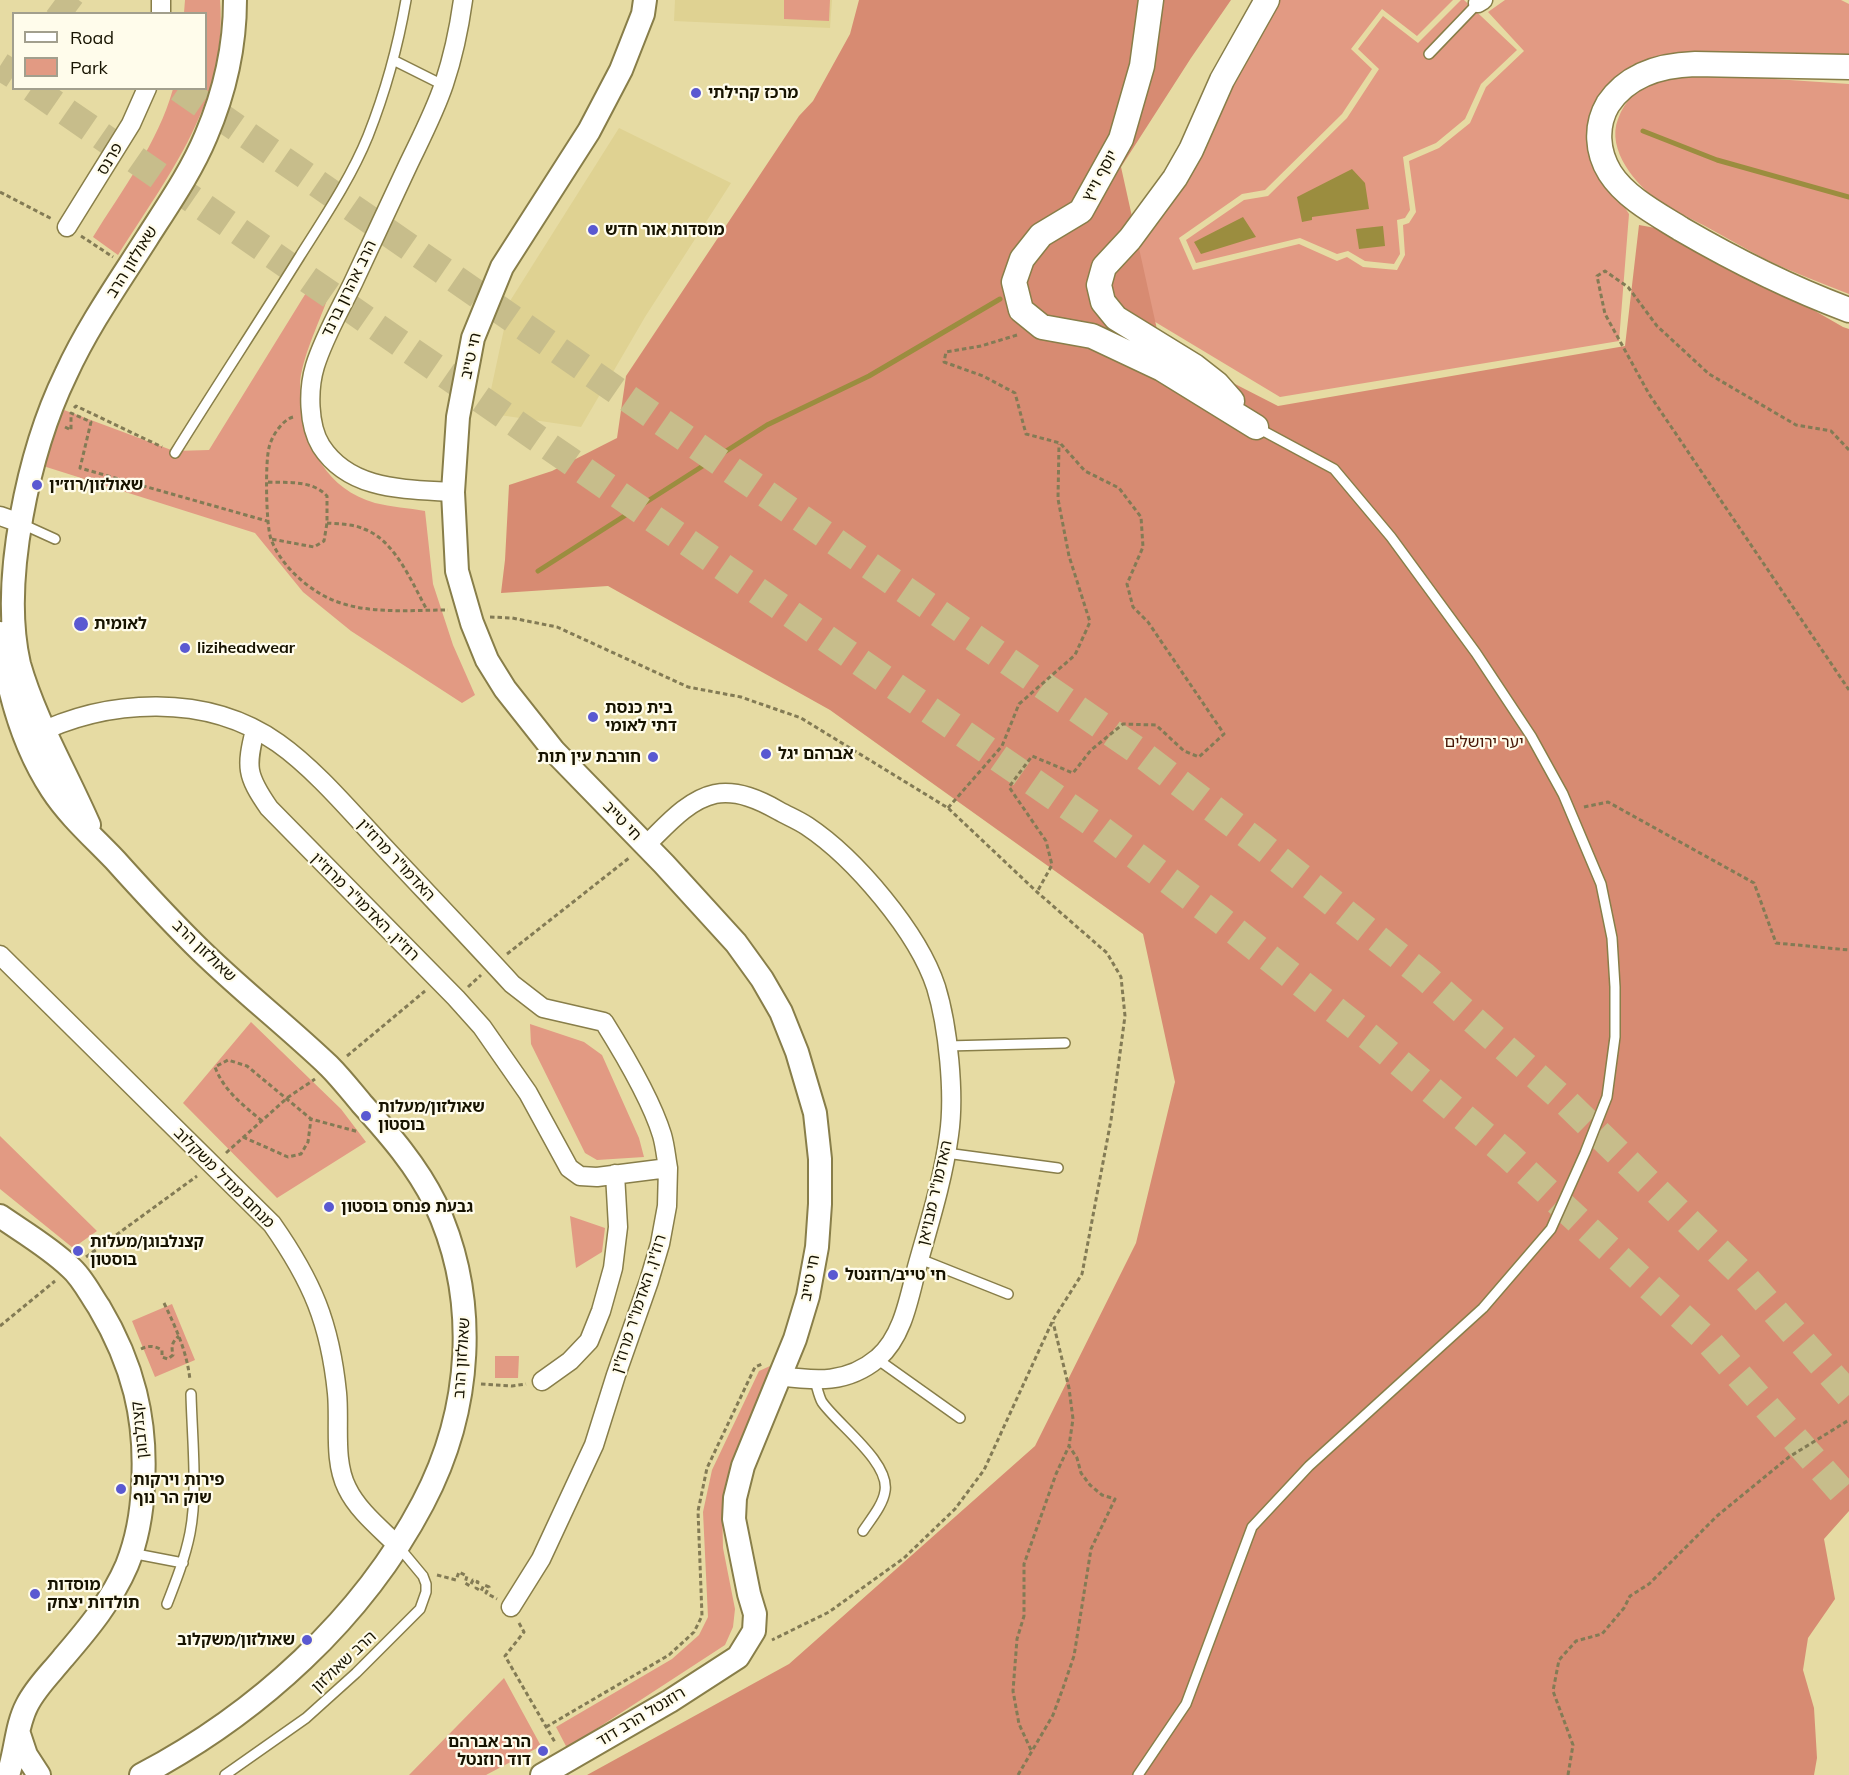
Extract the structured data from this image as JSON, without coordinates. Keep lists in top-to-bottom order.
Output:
{
  "streets": {
    "main road": ["יוסף וייץ"],
    "street": [
      "פרנס",
      "שאולזון הרב",
      "הרב אהרון ברנד",
      "חי טייב",
      "האדמו\"ר מרוז'ין",
      "רוז'ין, האדמו\"ר מרוז'ין",
      "מנחם מנדל משקלוב",
      "האדמו\"ר מבויאן",
      "קצנלבוגן",
      "רוזנטל הרב דוד"
    ],
    "lane": ["הרב שאולזון"]
  },
  "crossings": [
    ["שאולזון הרב", "האדמו\"ר מרוז'ין"],
    ["שאולזון הרב", "מנחם מנדל משקלוב"],
    ["שאולזון הרב", "הרב שאולזון"],
    ["הרב אהרון ברנד", "חי טייב"],
    ["חי טייב", "האדמו\"ר מבויאן"],
    ["חי טייב", "רוזנטל הרב דוד"],
    ["האדמו\"ר מרוז'ין", "רוז'ין, האדמו\"ר מרוז'ין"],
    ["מנחם מנדל משקלוב", "הרב שאולזון"]
  ],
  "parks": ["יער ירושלים"],
  "places": [
    "מרכז קהילתי",
    "מוסדות אור חדש",
    "שאולזון/רוז׳ין",
    "לאומית",
    "liziheadwear",
    "בית כנסת דתי לאומי",
    "אברהם יגל",
    "חורבת עין תות",
    "שאולזון/מעלות בוסטון",
    "גבעת פנחס בוסטון",
    "קצנלבוגן/מעלות בוסטון",
    "חי טייב/רוזנטל",
    "פירות וירקות שוק הר נוף",
    "מוסדות תולדות יצחק",
    "שאולזון/משקלוב",
    "הרב אברהם דוד רוזנטל"
  ],
  "legend": ["Road", "Park"]
}
